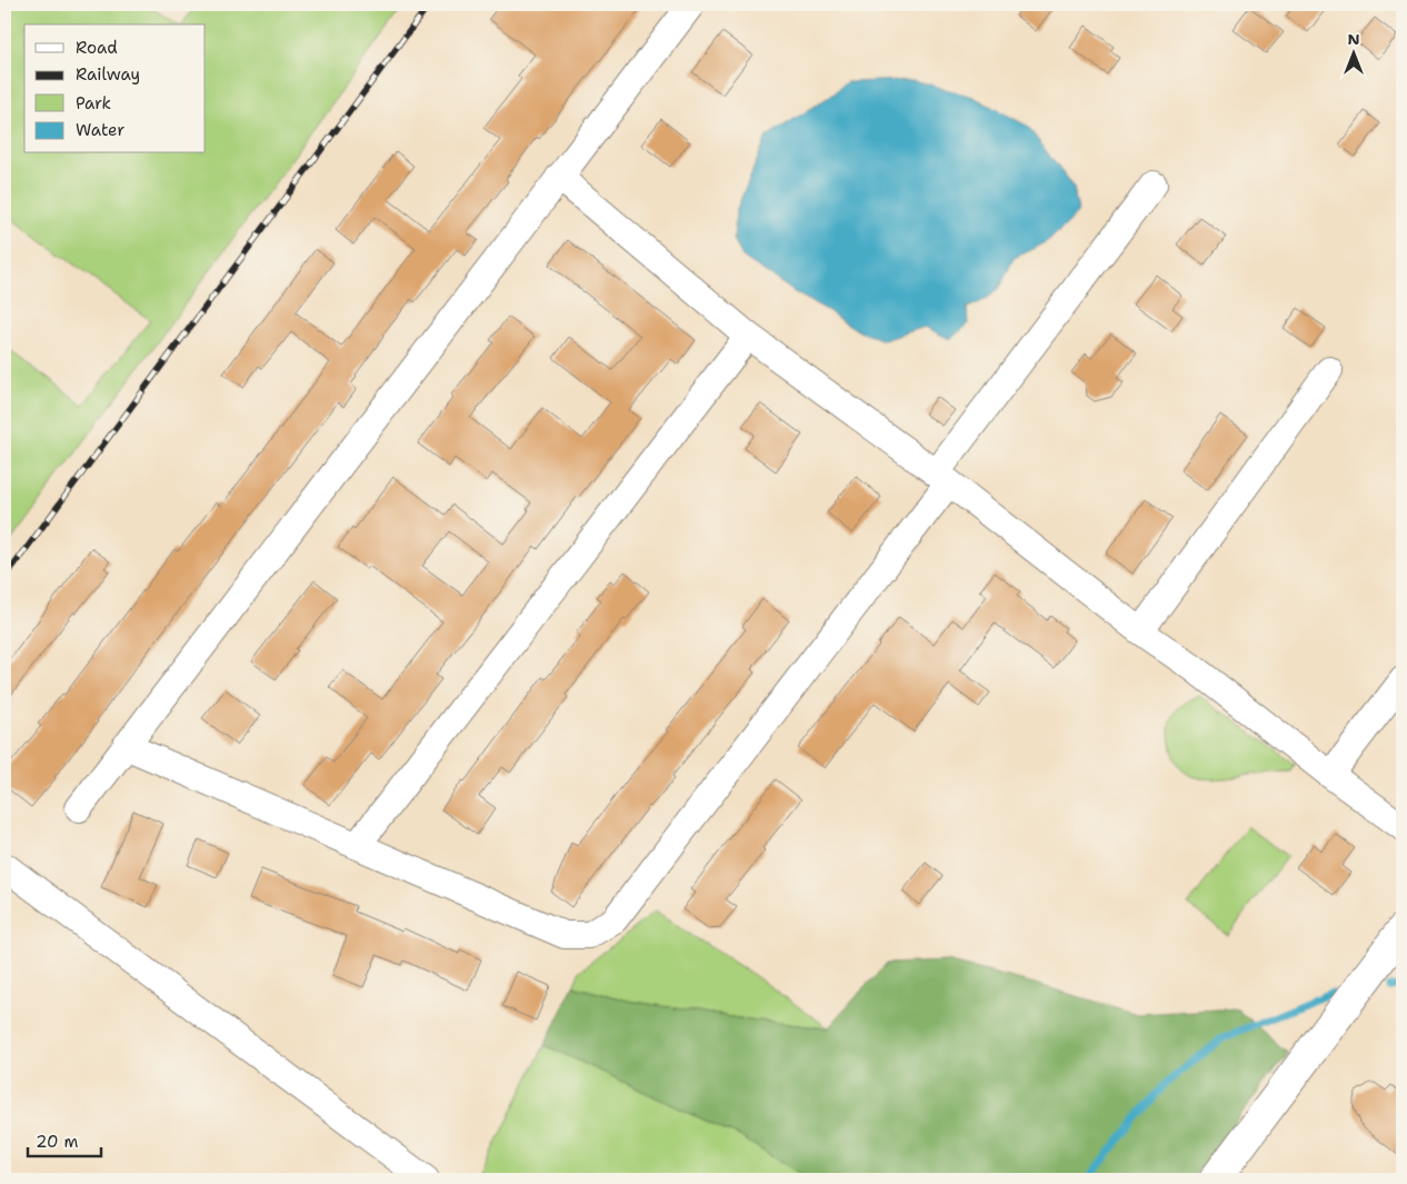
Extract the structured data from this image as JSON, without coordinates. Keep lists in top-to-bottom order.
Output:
{
  "legend": [
    "Road",
    "Railway",
    "Park",
    "Water"
  ],
  "scale_bar": "20 m",
  "north": "top"
}
